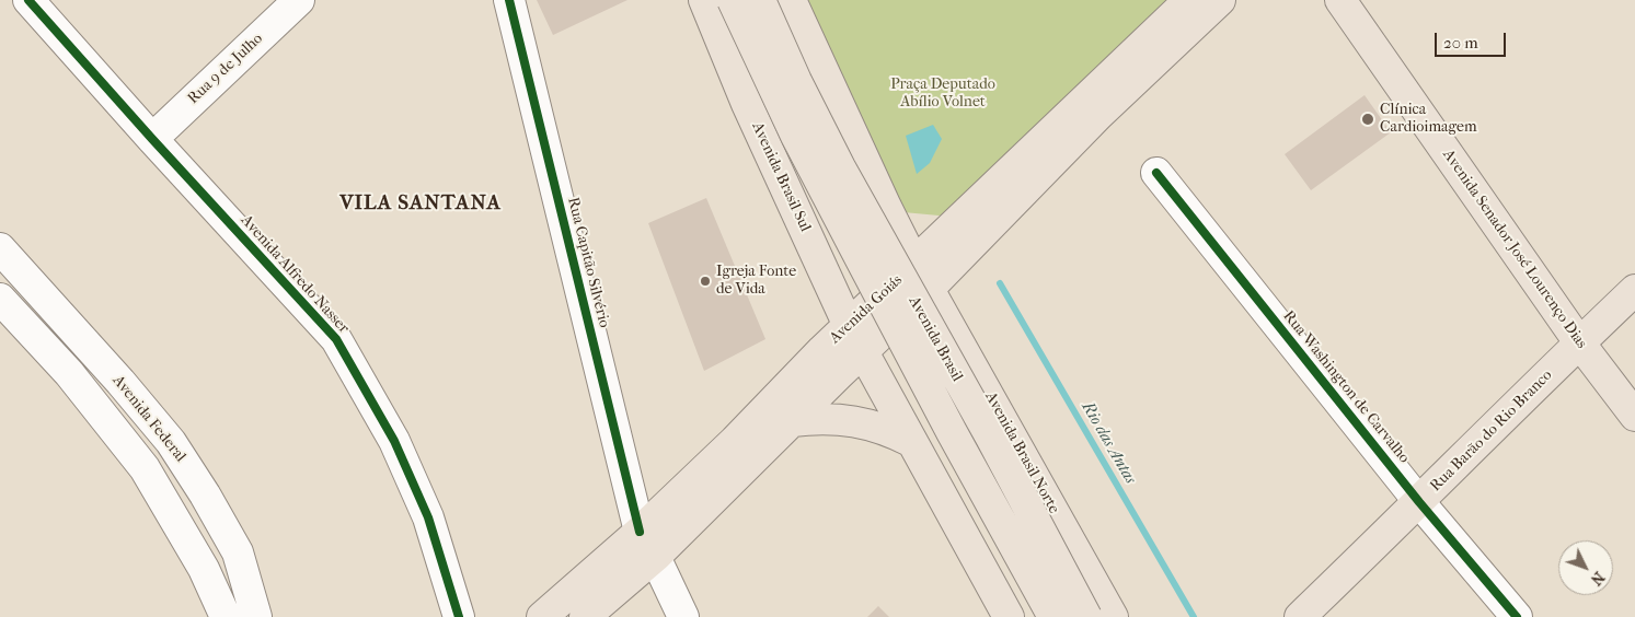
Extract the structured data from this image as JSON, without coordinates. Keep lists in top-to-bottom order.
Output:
{
  "streets": {
    "main road": [
      "Avenida Brasil Sul",
      "Avenida Senador José Lourenço Dias",
      "Avenida Goiás",
      "Avenida Brasil",
      "Rua Barão do Rio Branco",
      "Avenida Brasil Norte"
    ],
    "street": [
      "Rua 9 de Julho",
      "Rua Capitão Silvério",
      "Avenida Alfredo Nasser",
      "Rua Washington de Carvalho",
      "Avenida Federal"
    ]
  },
  "crossings": [
    ["Rua 9 de Julho", "Avenida Alfredo Nasser"],
    ["Avenida Brasil Sul", "Avenida Goiás"],
    ["Avenida Senador José Lourenço Dias", "Rua Barão do Rio Branco"],
    ["Rua Capitão Silvério", "Avenida Goiás"],
    ["Avenida Goiás", "Avenida Brasil Norte"],
    ["Rua Washington de Carvalho", "Rua Barão do Rio Branco"]
  ],
  "districts": ["VILA SANTANA"],
  "water": ["Rio das Antas"],
  "parks": ["Praça Deputado Abílio Volnet"],
  "places": ["Clínica Cardioimagem", "Igreja Fonte de Vida"],
  "scale_bar": "20 m",
  "north": "bottom right"
}
